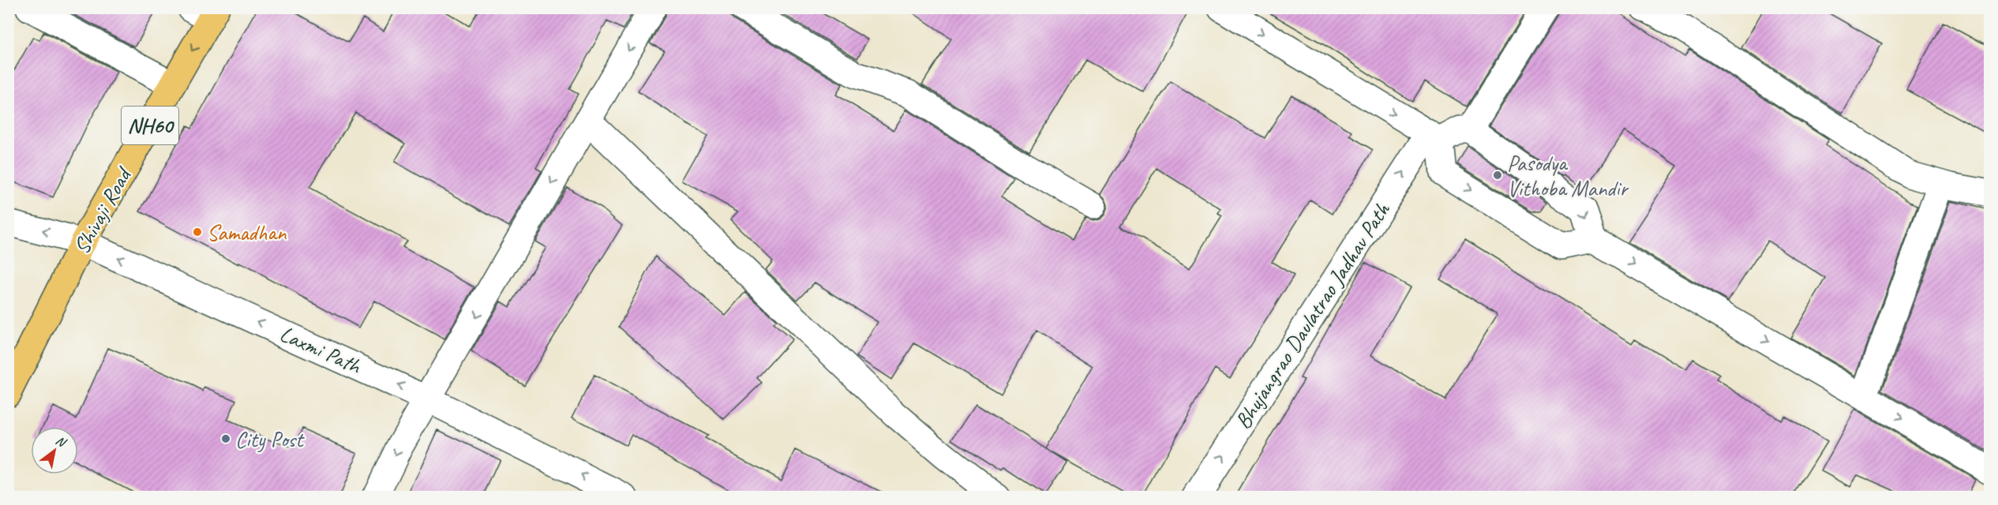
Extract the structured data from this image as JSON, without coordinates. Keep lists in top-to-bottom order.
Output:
{
  "streets": {
    "highway": ["NH60", "Shivaji Road"],
    "street": ["Bhujangrao Daulatrao Jadhav Path", "Laxmi Path"]
  },
  "crossings": [
    ["Shivaji Road", "Laxmi Path"]
  ],
  "one_way": ["Bhujangrao Daulatrao Jadhav Path", "Laxmi Path"],
  "places": ["Pasodya Vithoba Mandir", "Samadhan", "City Post"],
  "north": "top right"
}
